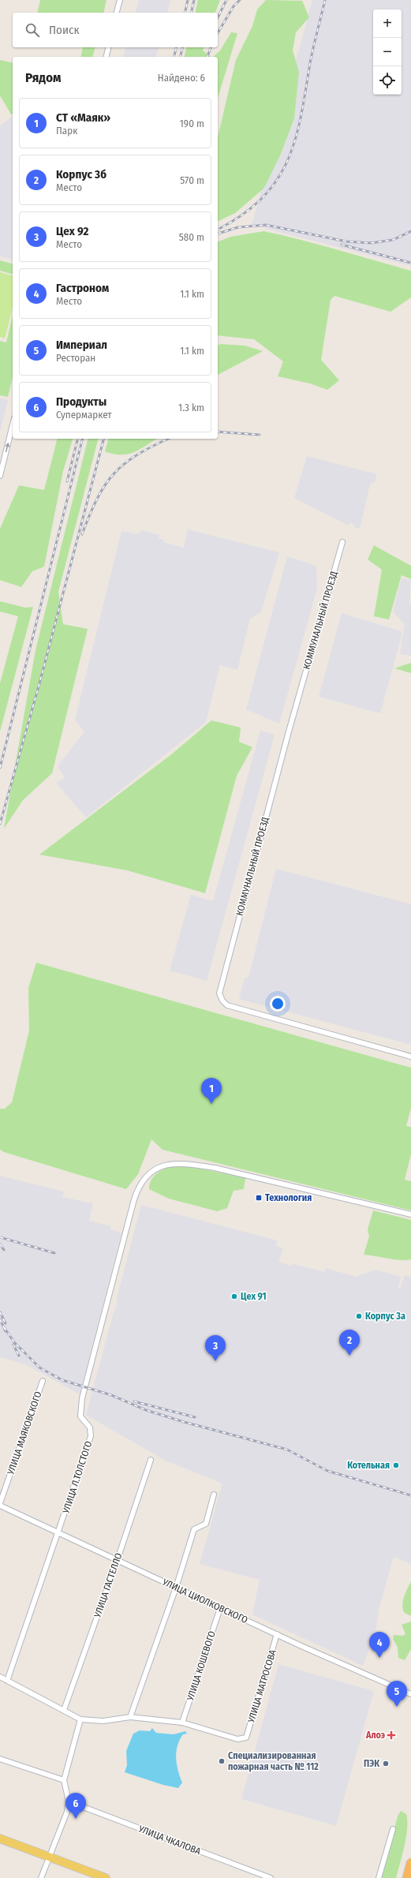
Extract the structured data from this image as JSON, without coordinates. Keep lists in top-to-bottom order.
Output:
{
  "streets": {
    "street": [
      "КОММУНАЛЬНЫЙ ПРОЕЗД",
      "УЛИЦА МАЯКОВСКОГО",
      "УЛИЦА Л.ТОЛСТОГО",
      "УЛИЦА ГАСТЕЛЛО",
      "УЛИЦА ЦИОЛКОВСКОГО",
      "УЛИЦА КОШЕВОГО",
      "УЛИЦА МАТРОСОВА",
      "УЛИЦА ЧКАЛОВА"
    ]
  },
  "crossings": [
    ["УЛИЦА Л.ТОЛСТОГО", "УЛИЦА ЦИОЛКОВСКОГО"],
    ["УЛИЦА ГАСТЕЛЛО", "УЛИЦА ЦИОЛКОВСКОГО"],
    ["УЛИЦА ЦИОЛКОВСКОГО", "УЛИЦА КОШЕВОГО"],
    ["УЛИЦА ЦИОЛКОВСКОГО", "УЛИЦА МАТРОСОВА"],
    ["УЛИЦА КОШЕВОГО", "УЛИЦА МАТРОСОВА"]
  ],
  "places": {
    "transit": ["Технология"],
    "other": [
      "Цех 91",
      "Корпус 3a",
      "Котельная",
      "Специализированная пожарная часть № 112",
      "ПЭК"
    ],
    "health": ["Алоэ"]
  },
  "page": {
    "map_buttons": ["+", "−"],
    "search": "Поиск",
    "heading": ["Рядом", "Найдено: 6"],
    "list": [
      {
        "mark": "1",
        "name": "СТ «Маяк»",
        "note": "Парк",
        "value": "190 m"
      },
      {
        "mark": "2",
        "name": "Корпус 3б",
        "note": "Место",
        "value": "570 m"
      },
      {
        "mark": "3",
        "name": "Цех 92",
        "note": "Место",
        "value": "580 m"
      },
      {
        "mark": "4",
        "name": "Гастроном",
        "note": "Место",
        "value": "1.1 km"
      },
      {
        "mark": "5",
        "name": "Империал",
        "note": "Ресторан",
        "value": "1.1 km"
      },
      {
        "mark": "6",
        "name": "Продукты",
        "note": "Супермаркет",
        "value": "1.3 km"
      }
    ],
    "pins": [
      "1",
      "2",
      "3",
      "4",
      "5",
      "6"
    ]
  }
}
